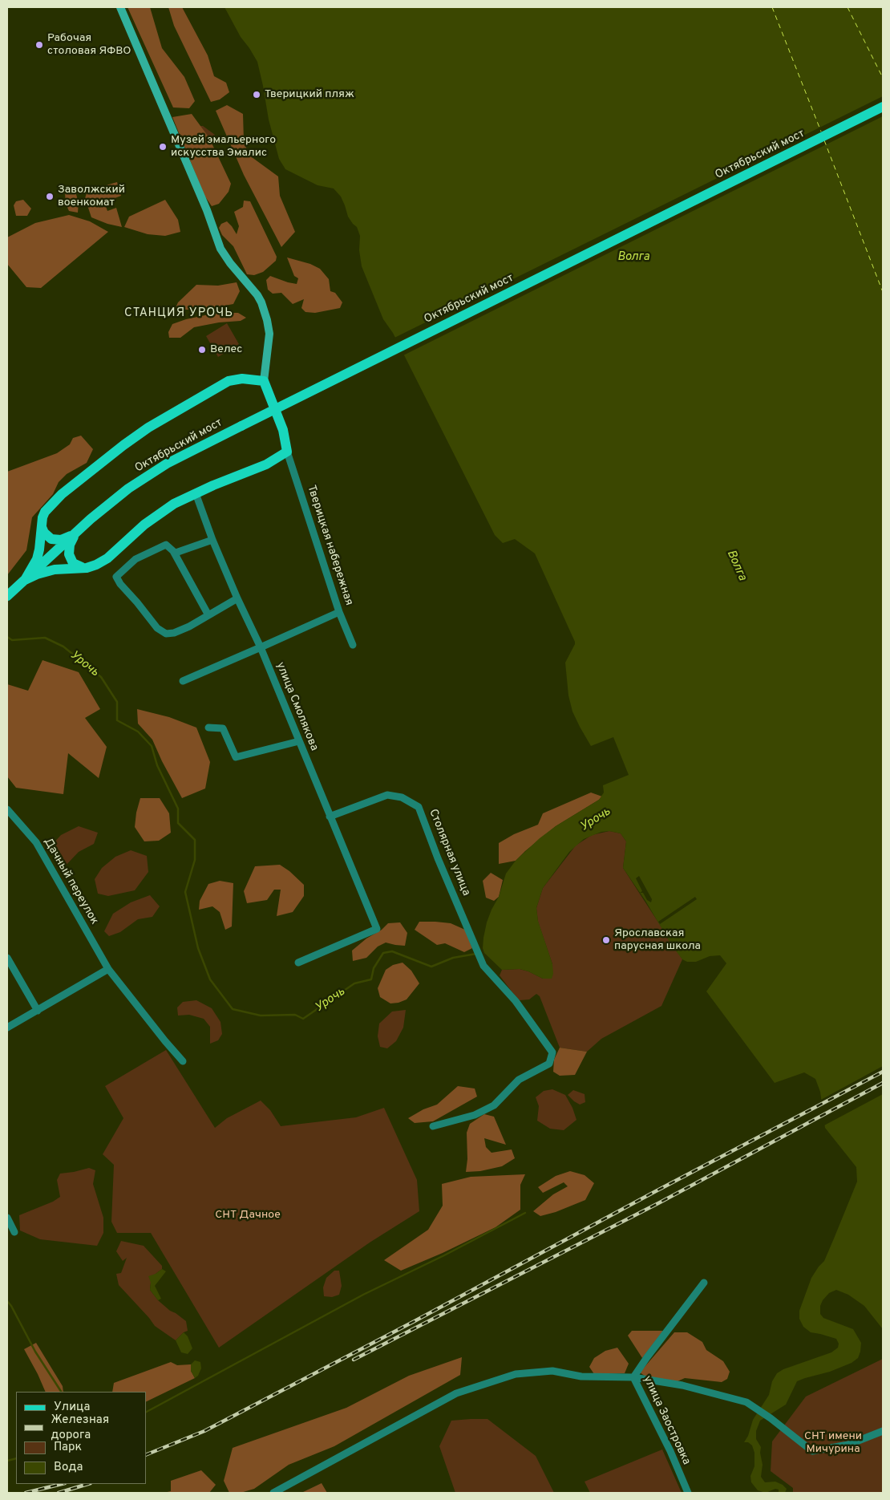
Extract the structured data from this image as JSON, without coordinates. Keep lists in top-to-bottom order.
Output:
{
  "streets": {
    "main road": ["Октябрьский мост"],
    "street": [
      "Тверицкая набережная",
      "улица Смолякова",
      "Столярная улица",
      "Дачный переулок",
      "улица Заостровка"
    ]
  },
  "crossings": [
    ["улица Смолякова", "Столярная улица"]
  ],
  "districts": ["СТАНЦИЯ УРОЧЬ"],
  "water": ["Волга", "Урочь"],
  "parks": ["СНТ Дачное", "СНТ имени Мичурина"],
  "places": [
    "Рабочая столовая ЯФВО",
    "Тверицкий пляж",
    "Музей эмальерного искусства Эмалис",
    "Заволжский военкомат",
    "Велес",
    "Ярославская парусная школа"
  ],
  "legend": [
    "Улица",
    "Железная дорога",
    "Парк",
    "Вода"
  ]
}
